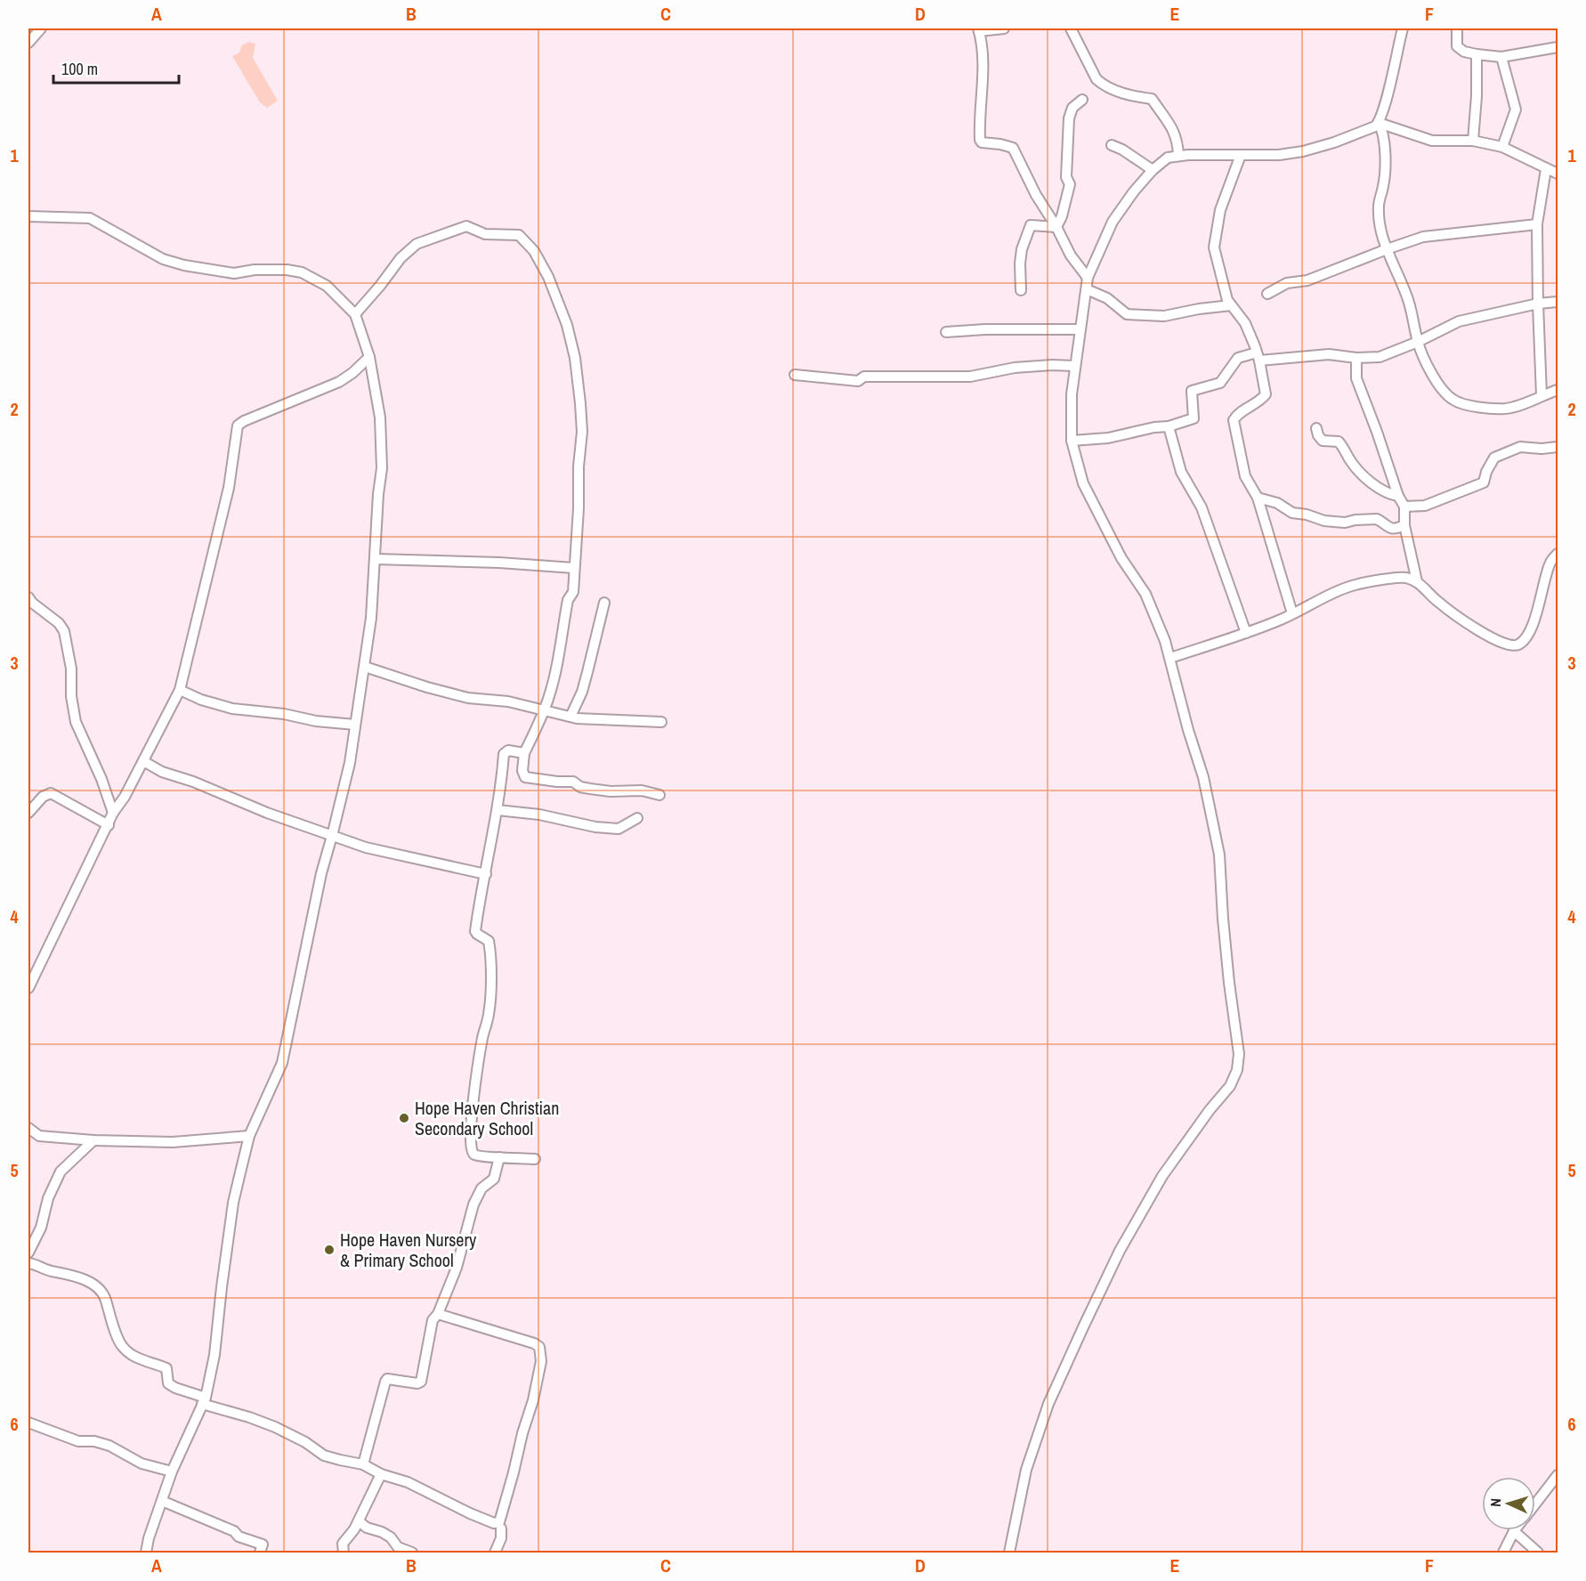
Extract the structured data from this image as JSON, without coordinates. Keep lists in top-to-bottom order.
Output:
{
  "places": ["Hope Haven Christian Secondary School", "Hope Haven Nursery & Primary School"],
  "scale_bar": "100 m",
  "north": "left",
  "grid": {
    "columns": [
      "A",
      "B",
      "C",
      "D",
      "E",
      "F"
    ],
    "rows": [
      "1",
      "2",
      "3",
      "4",
      "5",
      "6"
    ]
  }
}
